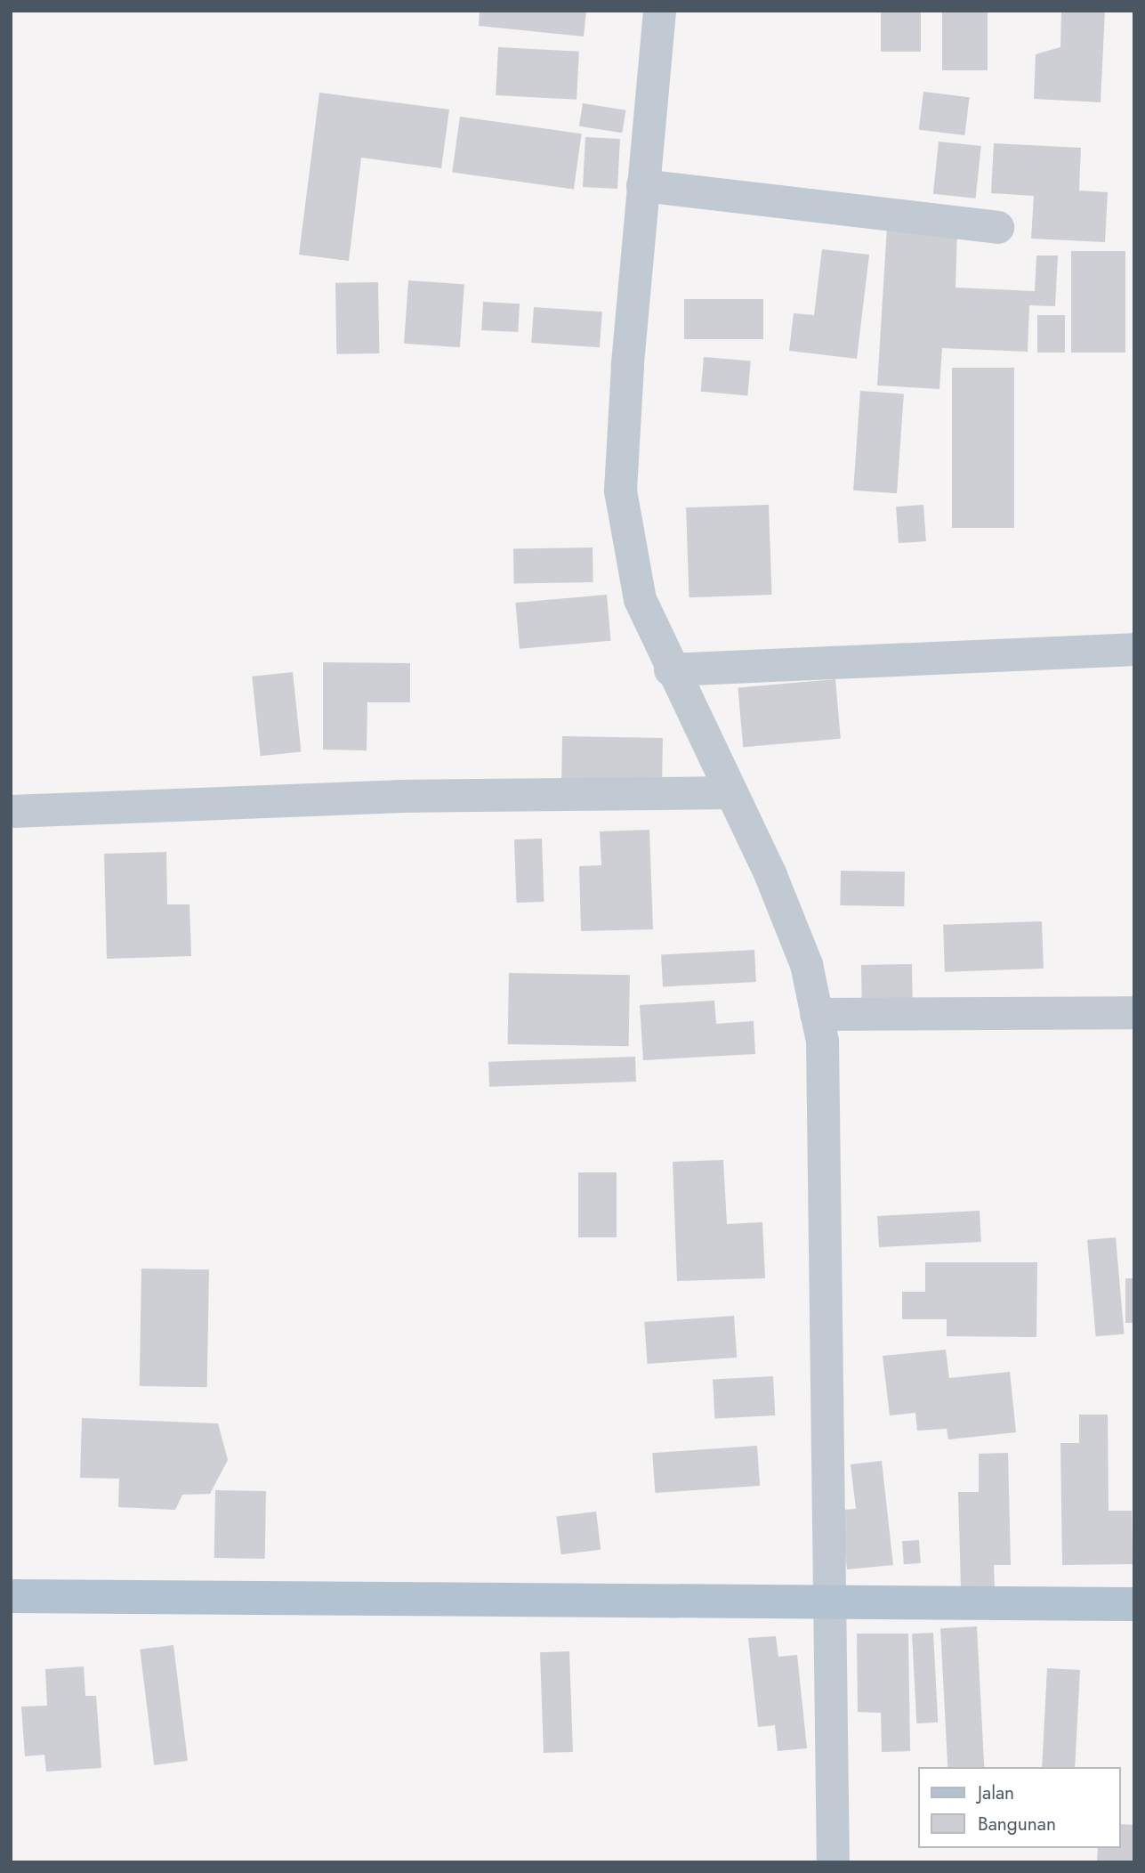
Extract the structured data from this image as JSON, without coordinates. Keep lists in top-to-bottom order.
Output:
{
  "legend": ["Jalan", "Bangunan"]
}
